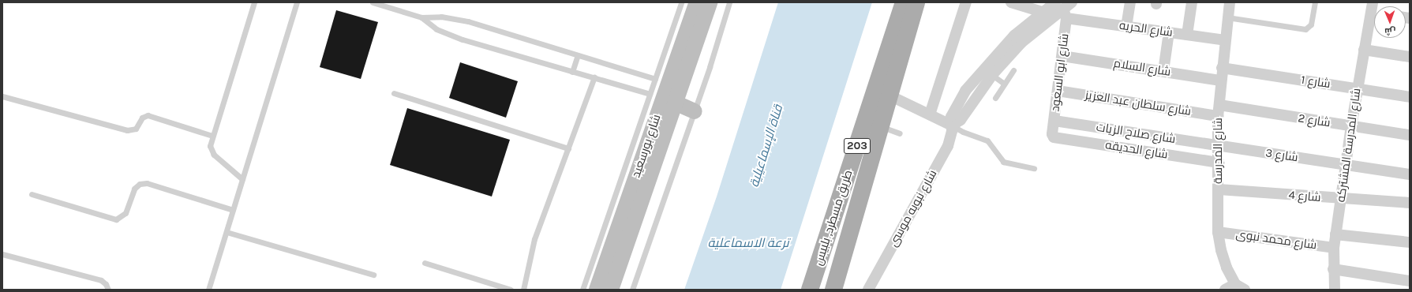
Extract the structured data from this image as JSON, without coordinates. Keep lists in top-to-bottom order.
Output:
{
  "streets": {
    "main road": ["شارع بورسعيد", "203", "طريق مسطرد, بلبيس"],
    "street": [
      "شارع الحريه",
      "شارع السلام",
      "شارع ابو السعود",
      "شارع 1",
      "شارع سلطان عبد العزيز",
      "شارع 2",
      "شارع صلاح الزيات",
      "شارع المدرسة المشتركه",
      "شارع الحديقه",
      "شارع المدرسة",
      "شارع 3",
      "شارع 4",
      "شارع نبويه موسى",
      "شارع محمد نبوى"
    ]
  },
  "crossings": [
    ["شارع الحريه", "شارع ابو السعود"],
    ["شارع الحريه", "شارع المدرسة"],
    ["شارع الحريه", "شارع نبويه موسى"],
    ["شارع السلام", "شارع ابو السعود"],
    ["شارع السلام", "شارع المدرسة"],
    ["شارع ابو السعود", "شارع سلطان عبد العزيز"],
    ["شارع ابو السعود", "شارع صلاح الزيات"],
    ["شارع ابو السعود", "شارع الحديقه"],
    ["شارع ابو السعود", "شارع نبويه موسى"],
    ["شارع 1", "شارع المدرسة المشتركه"],
    ["شارع 1", "شارع المدرسة"],
    ["شارع سلطان عبد العزيز", "شارع 2"],
    ["شارع سلطان عبد العزيز", "شارع المدرسة"],
    ["شارع 2", "شارع المدرسة المشتركه"],
    ["شارع 2", "شارع المدرسة"],
    ["شارع صلاح الزيات", "شارع المدرسة"],
    ["شارع صلاح الزيات", "شارع 3"],
    ["شارع المدرسة المشتركه", "شارع 3"],
    ["شارع المدرسة المشتركه", "شارع 4"],
    ["شارع المدرسة المشتركه", "شارع محمد نبوى"],
    ["شارع الحديقه", "شارع المدرسة"],
    ["شارع المدرسة", "شارع 3"],
    ["شارع المدرسة", "شارع 4"],
    ["شارع المدرسة", "شارع محمد نبوى"]
  ],
  "water": ["قناة الإسماعيلية", "ترعة الاسماعلية"],
  "north": "bottom"
}
